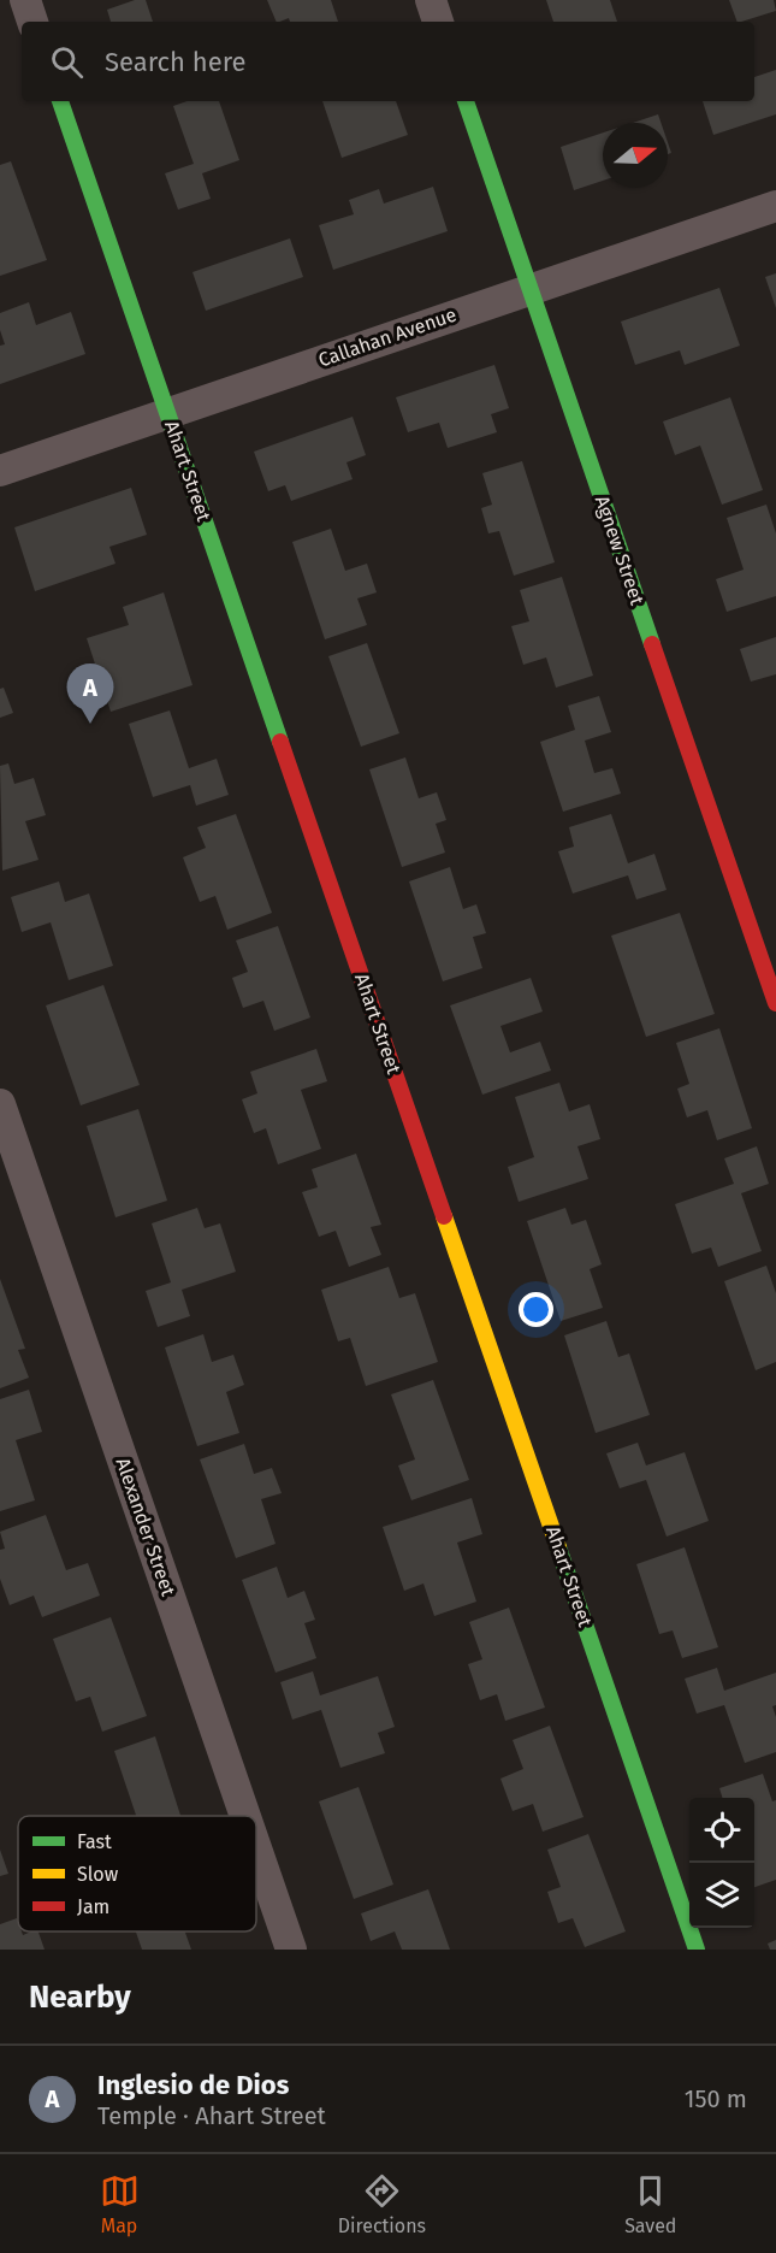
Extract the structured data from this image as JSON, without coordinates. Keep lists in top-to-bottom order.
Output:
{
  "streets": {
    "street": [
      "Callahan Avenue",
      "Ahart Street",
      "Agnew Street",
      "Alexander Street"
    ]
  },
  "crossings": [
    ["Callahan Avenue", "Ahart Street"],
    ["Callahan Avenue", "Agnew Street"]
  ],
  "legend": ["Fast", "Slow", "Jam"],
  "north": "right",
  "page": {
    "search": "Search here",
    "pins": "A",
    "heading": "Nearby",
    "list": [
      {
        "mark": "A",
        "name": "Inglesio de Dios",
        "note": "Temple · Ahart Street",
        "value": "150 m"
      }
    ],
    "nav": ["Map", "Directions", "Saved"]
  }
}
